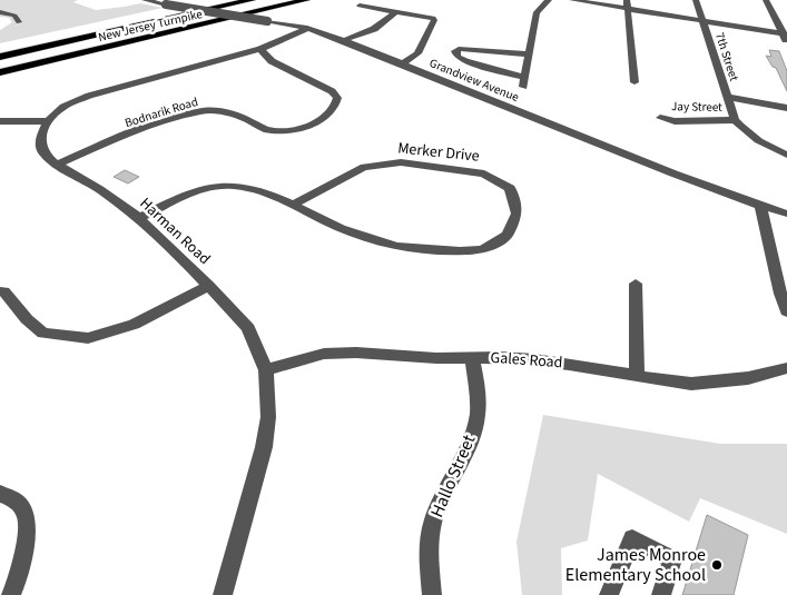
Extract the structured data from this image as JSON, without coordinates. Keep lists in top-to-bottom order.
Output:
{
  "streets": {
    "highway": ["New Jersey Turnpike"],
    "street": [
      "7th Street",
      "Grandview Avenue",
      "Jay Street",
      "Bodnarik Road",
      "Merker Drive",
      "Harman Road",
      "Gales Road",
      "Hallo Street"
    ]
  },
  "crossings": [
    ["7th Street", "Jay Street"],
    ["Bodnarik Road", "Harman Road"],
    ["Merker Drive", "Harman Road"],
    ["Harman Road", "Gales Road"],
    ["Gales Road", "Hallo Street"]
  ],
  "places": ["James Monroe Elementary School"]
}
